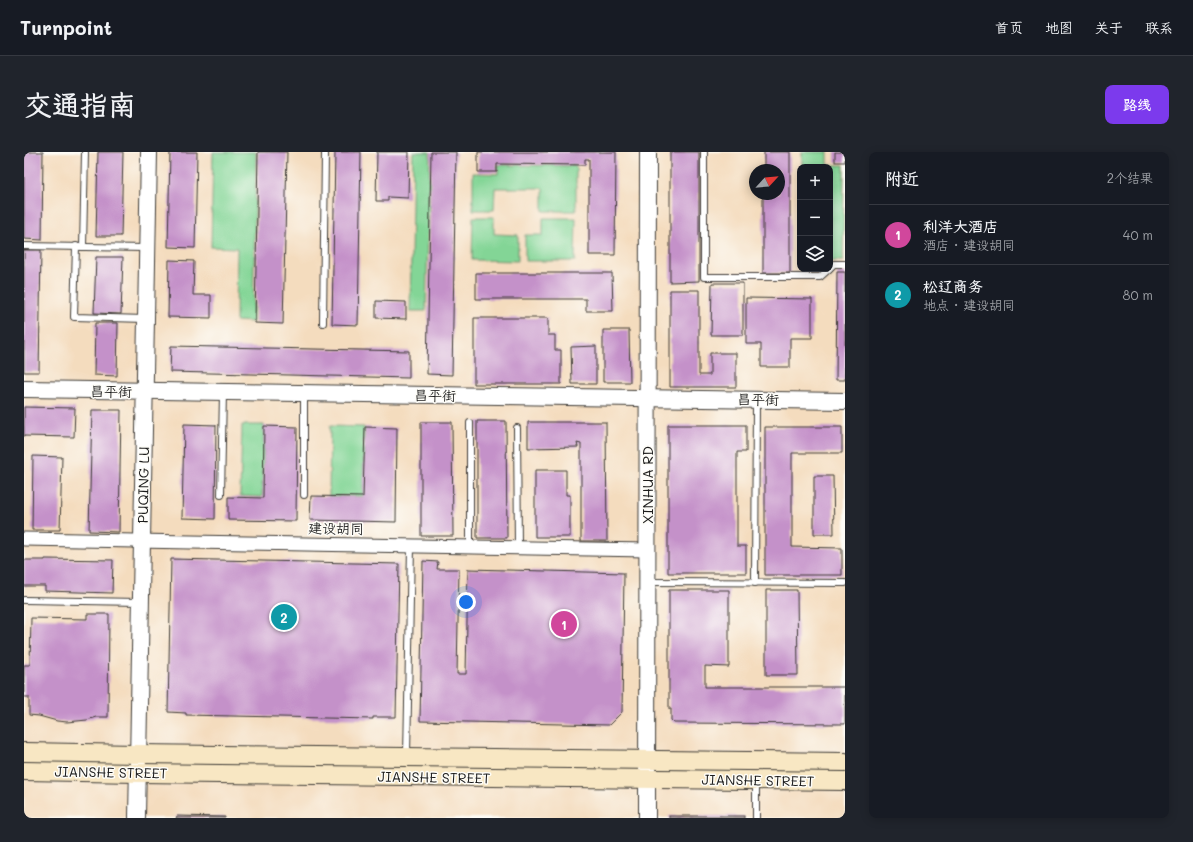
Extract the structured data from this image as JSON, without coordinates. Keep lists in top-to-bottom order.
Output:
{
  "streets": {
    "main road": ["JIANSHE STREET"],
    "street": [
      "昌平街",
      "PUQING LU",
      "XINHUA RD",
      "建设胡同"
    ]
  },
  "crossings": [
    ["昌平街", "PUQING LU"],
    ["昌平街", "XINHUA RD"],
    ["PUQING LU", "建设胡同"],
    ["PUQING LU", "JIANSHE STREET"],
    ["XINHUA RD", "建设胡同"],
    ["XINHUA RD", "JIANSHE STREET"]
  ],
  "north": "top right",
  "page": {
    "header": "Turnpoint",
    "nav": [
      "首页",
      "地图",
      "关于",
      "联系"
    ],
    "buttons": "路线",
    "title": "交通指南",
    "heading": ["附近", "2个结果"],
    "map_buttons": ["+", "−"],
    "list": [
      {
        "mark": "1",
        "name": "利洋大酒店",
        "note": "酒店 · 建设胡同",
        "value": "40 m"
      },
      {
        "mark": "2",
        "name": "松辽商务",
        "note": "地点 · 建设胡同",
        "value": "80 m"
      }
    ],
    "pins": ["2", "1"]
  }
}
